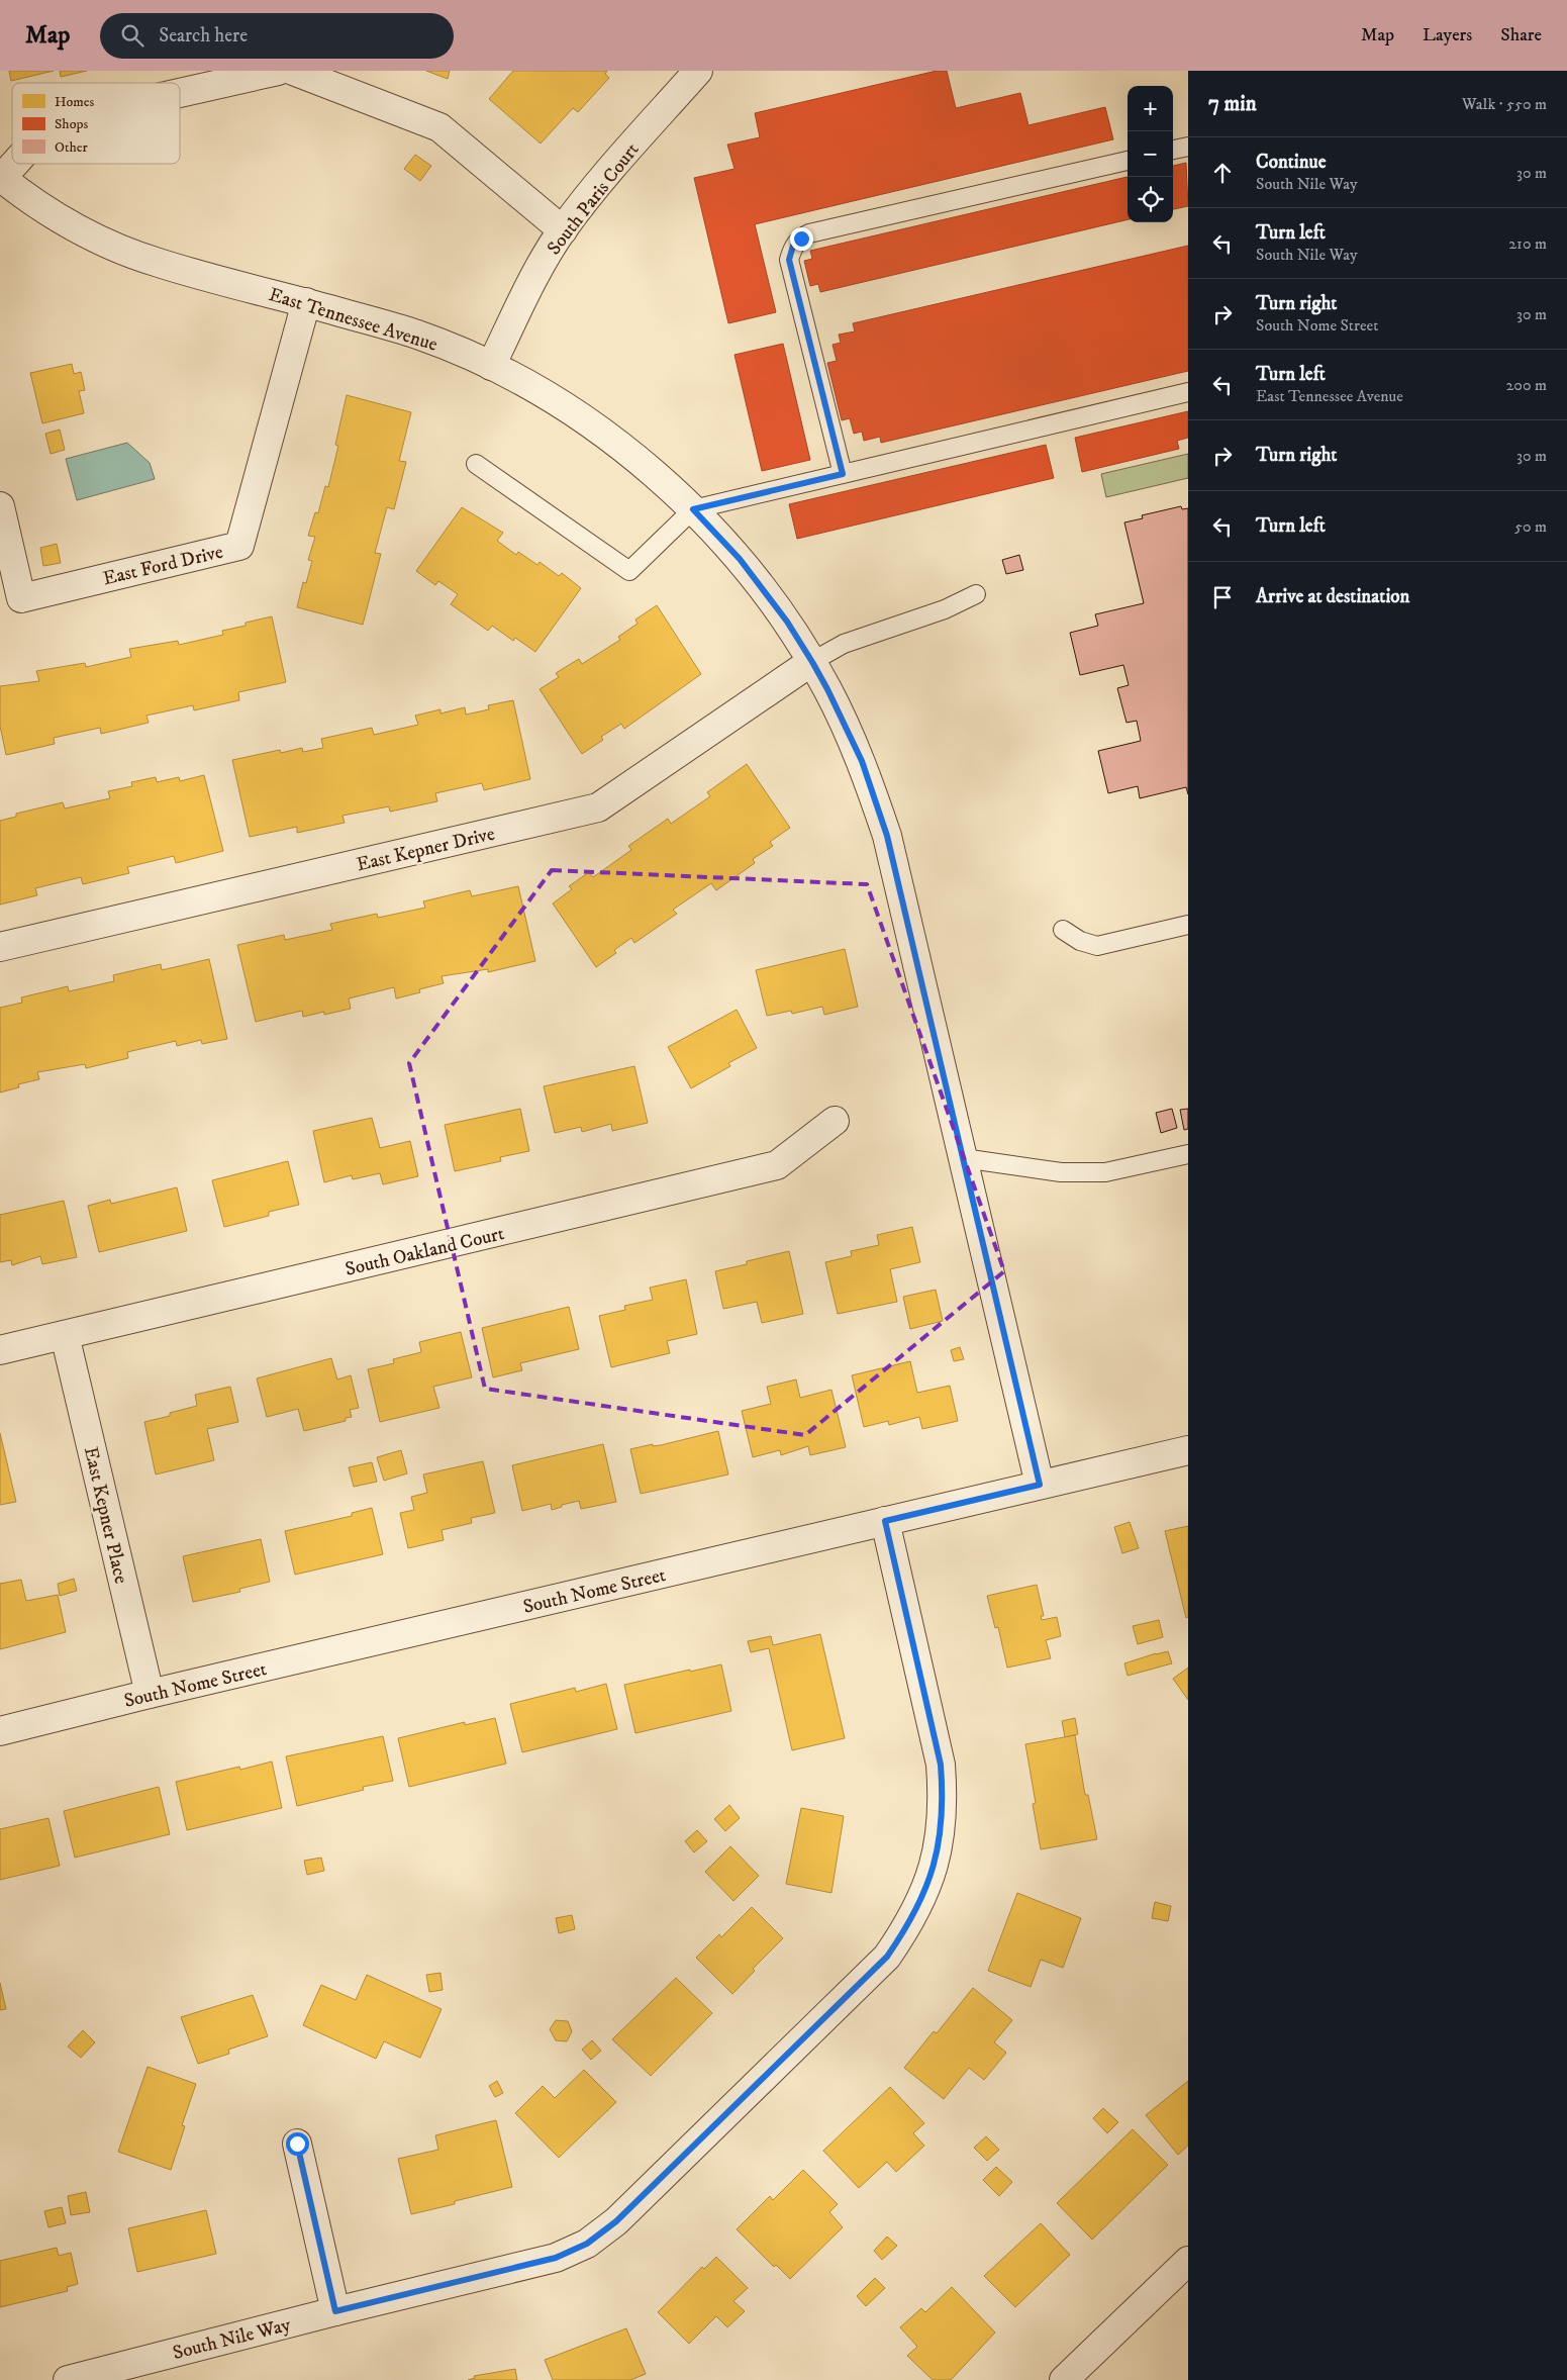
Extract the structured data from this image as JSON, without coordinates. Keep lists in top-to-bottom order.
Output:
{
  "streets": {
    "street": [
      "South Paris Court",
      "East Tennessee Avenue",
      "East Ford Drive",
      "East Kepner Drive",
      "South Oakland Court",
      "East Kepner Place",
      "South Nome Street",
      "South Nile Way"
    ]
  },
  "crossings": [
    ["South Paris Court", "East Tennessee Avenue"],
    ["East Tennessee Avenue", "East Ford Drive"],
    ["East Tennessee Avenue", "East Kepner Drive"],
    ["East Tennessee Avenue", "South Nome Street"],
    ["South Oakland Court", "East Kepner Place"],
    ["East Kepner Place", "South Nome Street"],
    ["South Nome Street", "South Nile Way"]
  ],
  "legend": ["Homes", "Shops", "Other"],
  "page": {
    "header": "Map",
    "search": "Search here",
    "nav": ["Map", "Layers", "Share"],
    "heading": ["7 min", "Walk · 550 m"],
    "map_buttons": ["+", "−"],
    "list": [
      ["Continue", "South Nile Way", "30 m"],
      ["Turn left", "South Nile Way", "210 m"],
      ["Turn right", "South Nome Street", "30 m"],
      ["Turn left", "East Tennessee Avenue", "200 m"],
      ["Turn right", "30 m"],
      ["Turn left", "50 m"],
      "Arrive at destination"
    ]
  }
}
